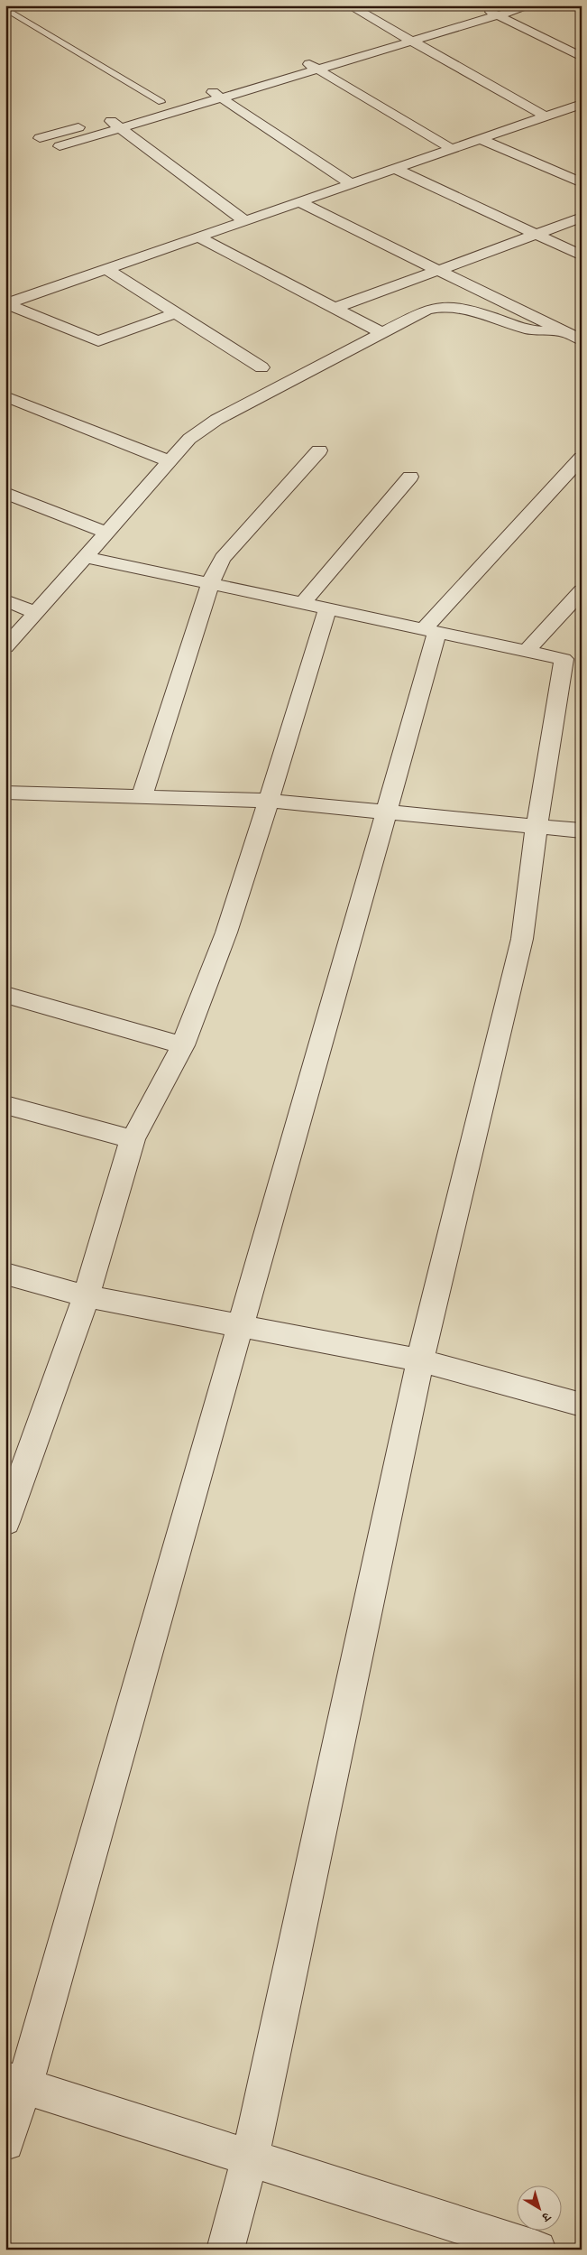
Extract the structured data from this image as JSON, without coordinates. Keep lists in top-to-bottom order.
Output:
{
  "north": "bottom right"
}
